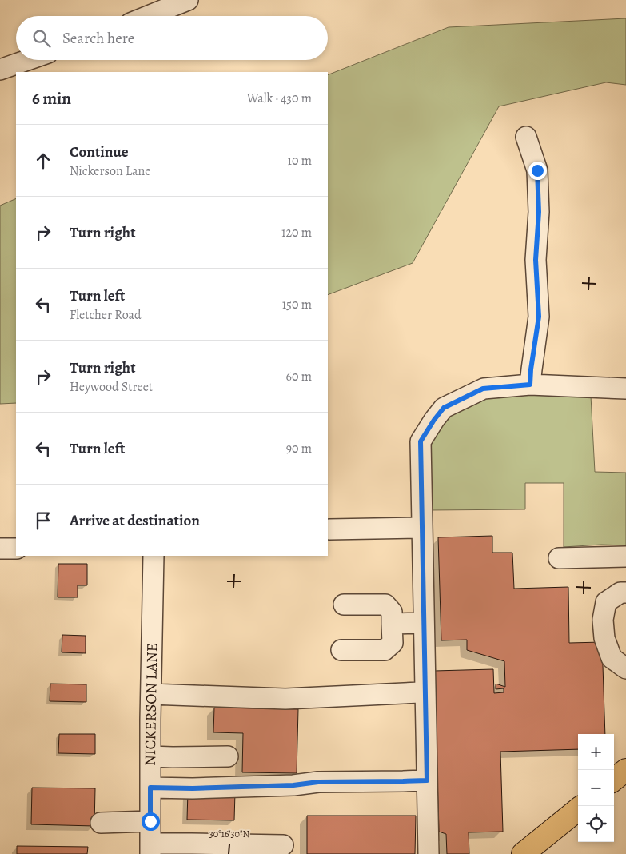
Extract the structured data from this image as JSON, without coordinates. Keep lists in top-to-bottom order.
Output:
{
  "streets": {
    "street": ["NICKERSON LANE"]
  },
  "page": {
    "search": "Search here",
    "heading": ["6 min", "Walk · 430 m"],
    "list": [
      ["Continue", "Nickerson Lane", "10 m"],
      ["Turn right", "120 m"],
      ["Turn left", "Fletcher Road", "150 m"],
      ["Turn right", "Heywood Street", "60 m"],
      ["Turn left", "90 m"],
      "Arrive at destination"
    ],
    "map_buttons": ["+", "−"]
  },
  "coordinates": ["30°16'30\"N"]
}
